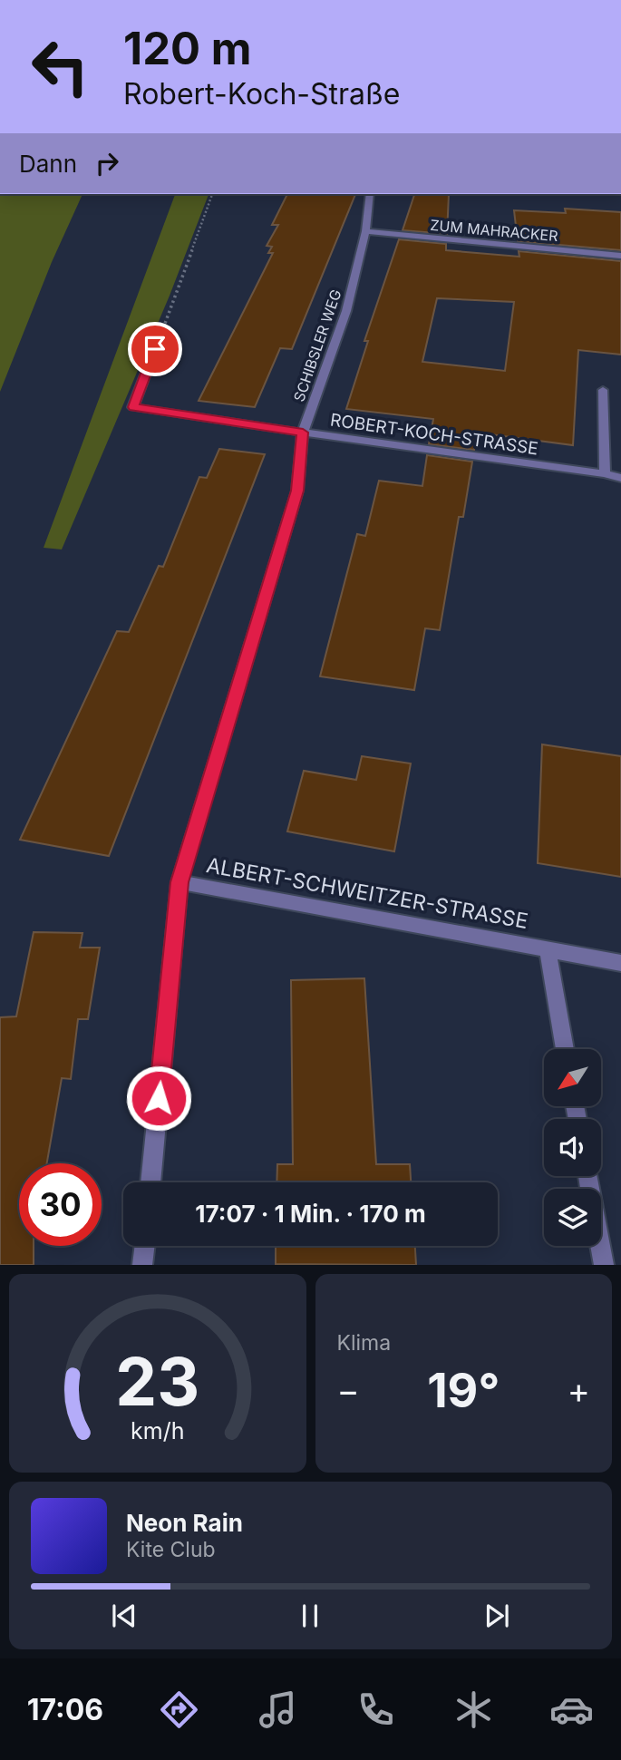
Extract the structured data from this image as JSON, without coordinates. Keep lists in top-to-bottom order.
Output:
{
  "streets": {
    "street": [
      "ZUM MAHRACKER",
      "SCHIBSLER WEG",
      "ROBERT-KOCH-STRASSE",
      "ALBERT-SCHWEITZER-STRASSE"
    ]
  },
  "crossings": [
    ["ZUM MAHRACKER", "SCHIBSLER WEG"],
    ["SCHIBSLER WEG", "ROBERT-KOCH-STRASSE"],
    ["SCHIBSLER WEG", "ALBERT-SCHWEITZER-STRASSE"]
  ],
  "north": "bottom left",
  "page": {
    "turn": ["120 m", "Robert-Koch-Straße"],
    "then": "Dann",
    "limit": "30",
    "trip": "17:07 · 1 Min. · 170 m",
    "tile": "Klima",
    "heat": ["−", "19°", "+"],
    "song": ["Neon Rain", "Kite Club"],
    "tabs": "17:06",
    "gauge": ["23", "km/h"]
  }
}
